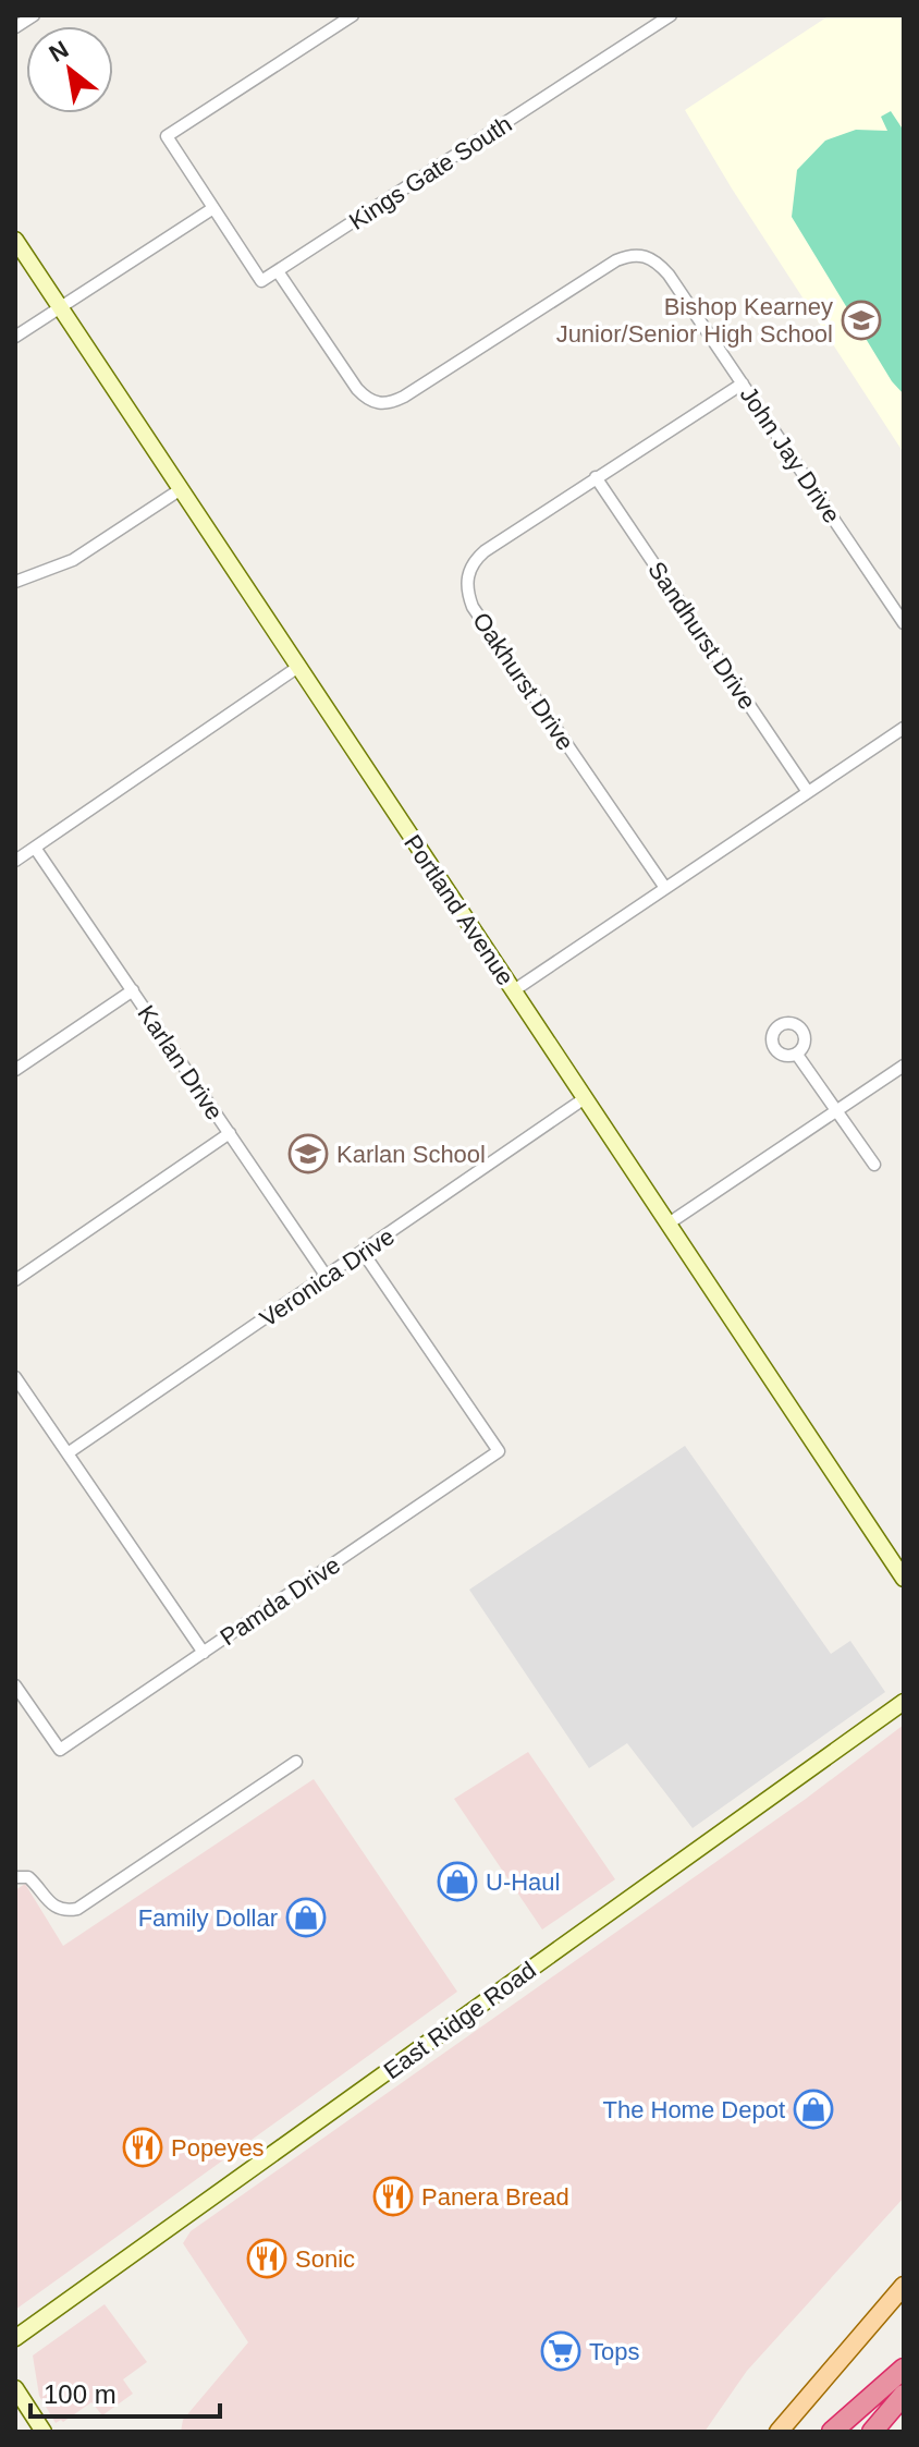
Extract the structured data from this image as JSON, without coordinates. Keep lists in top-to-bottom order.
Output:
{
  "streets": {
    "main road": ["Portland Avenue", "East Ridge Road"],
    "street": [
      "Kings Gate South",
      "John Jay Drive",
      "Sandhurst Drive",
      "Oakhurst Drive",
      "Karlan Drive",
      "Veronica Drive",
      "Pamda Drive"
    ]
  },
  "crossings": [
    ["Kings Gate South", "John Jay Drive"],
    ["John Jay Drive", "Oakhurst Drive"],
    ["Sandhurst Drive", "Oakhurst Drive"],
    ["Portland Avenue", "Veronica Drive"],
    ["Karlan Drive", "Veronica Drive"],
    ["Veronica Drive", "Pamda Drive"]
  ],
  "places": {
    "school or university": ["Bishop Kearney Junior/Senior High School", "Karlan School"],
    "shop": ["U-Haul", "Family Dollar", "The Home Depot"],
    "restaurant": ["Popeyes", "Panera Bread", "Sonic"],
    "supermarket": ["Tops"]
  },
  "scale_bar": "100 m",
  "north": "top left"
}
